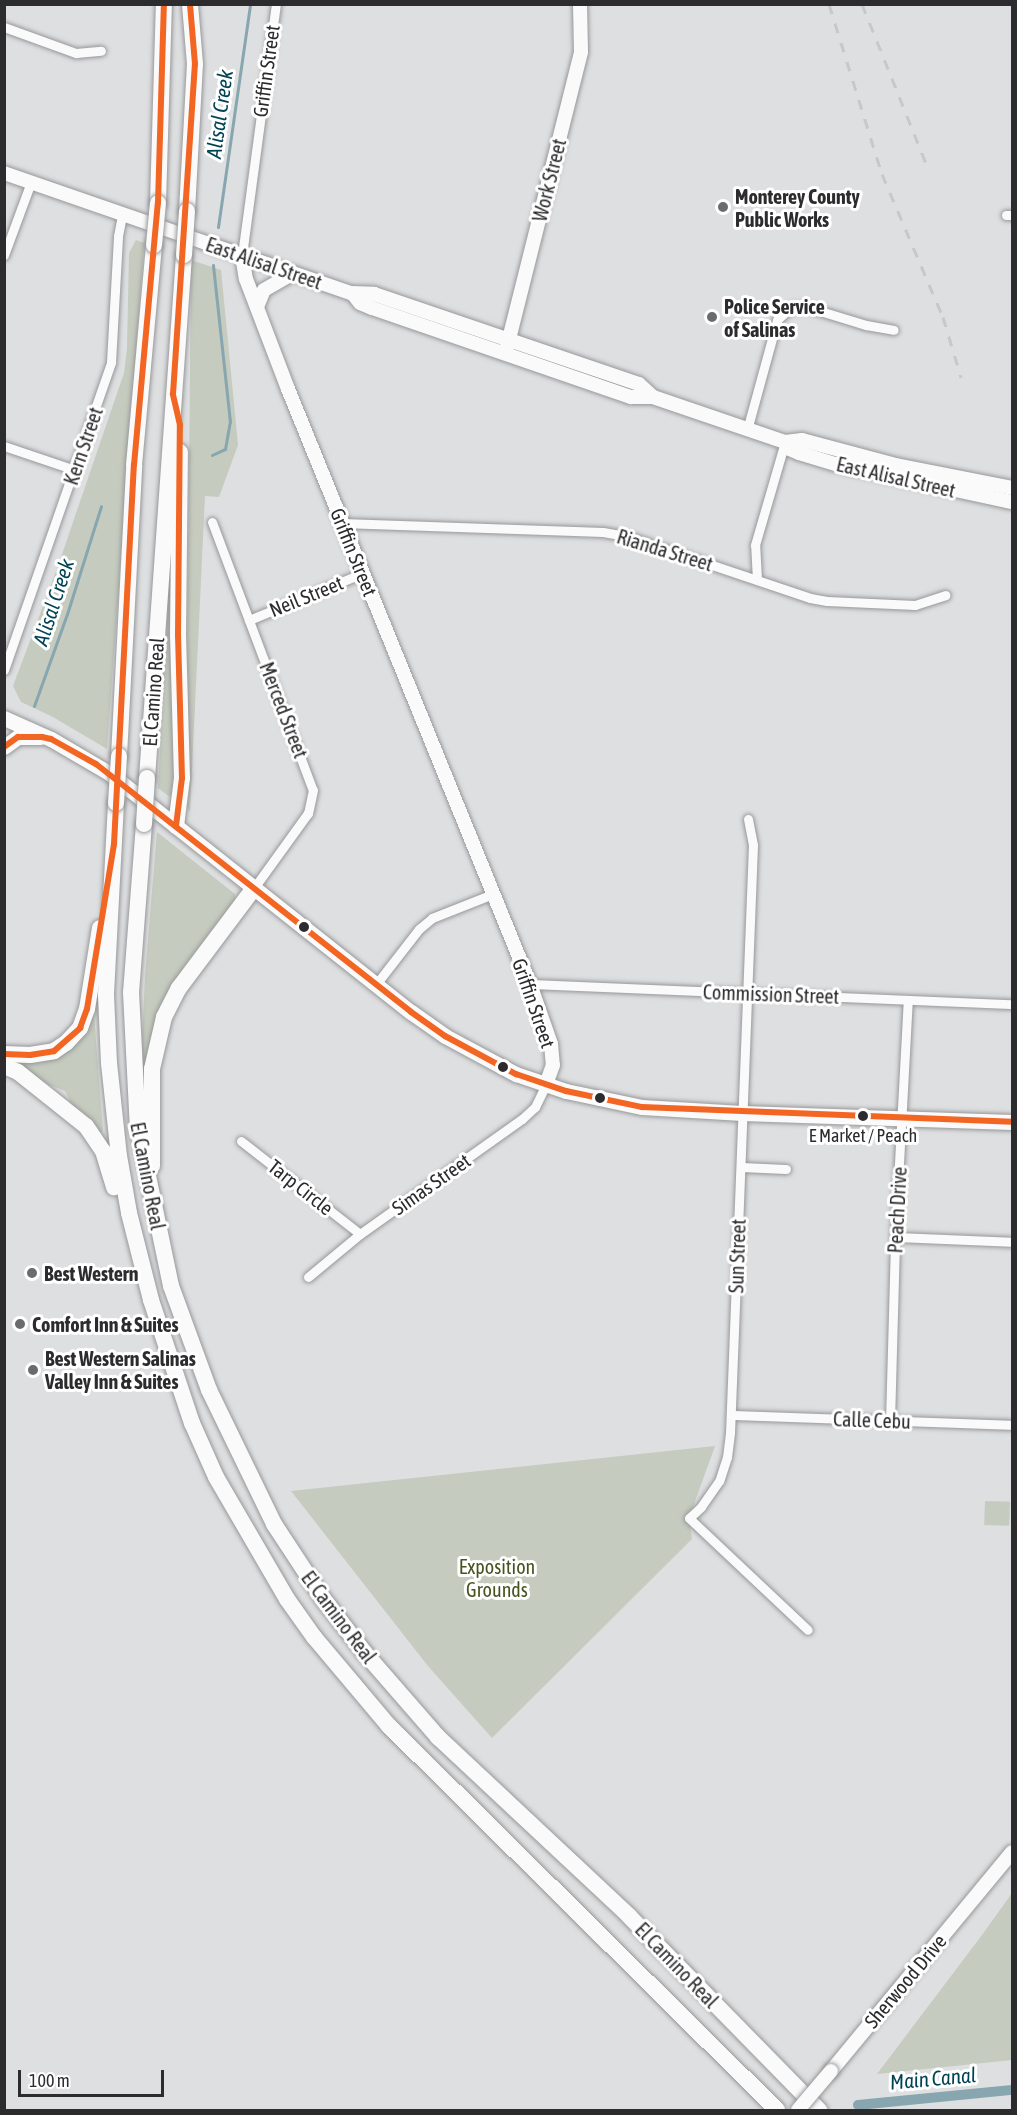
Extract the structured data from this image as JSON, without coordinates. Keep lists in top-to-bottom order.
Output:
{
  "streets": {
    "highway": ["El Camino Real"],
    "main road": [
      "Griffin Street",
      "Work Street",
      "East Alisal Street",
      "Sherwood Drive"
    ],
    "street": [
      "Kern Street",
      "Rianda Street",
      "Neil Street",
      "Merced Street",
      "Commission Street",
      "Simas Street",
      "Tarp Circle",
      "Peach Drive",
      "Sun Street",
      "Calle Cebu"
    ]
  },
  "crossings": [
    ["Griffin Street", "East Alisal Street"],
    ["Griffin Street", "Rianda Street"],
    ["Griffin Street", "Neil Street"],
    ["Griffin Street", "Commission Street"],
    ["Griffin Street", "Simas Street"],
    ["Work Street", "East Alisal Street"],
    ["East Alisal Street", "Kern Street"],
    ["Neil Street", "Merced Street"],
    ["Commission Street", "Peach Drive"],
    ["Commission Street", "Sun Street"],
    ["Simas Street", "Tarp Circle"],
    ["Peach Drive", "Calle Cebu"],
    ["Sun Street", "Calle Cebu"]
  ],
  "water": ["Alisal Creek", "Main Canal"],
  "parks": ["Exposition Grounds"],
  "places": [
    "Monterey County Public Works",
    "Police Service of Salinas",
    "E Market / Peach",
    "Best Western",
    "Comfort Inn & Suites",
    "Best Western Salinas Valley Inn & Suites"
  ],
  "scale_bar": "100 m"
}
